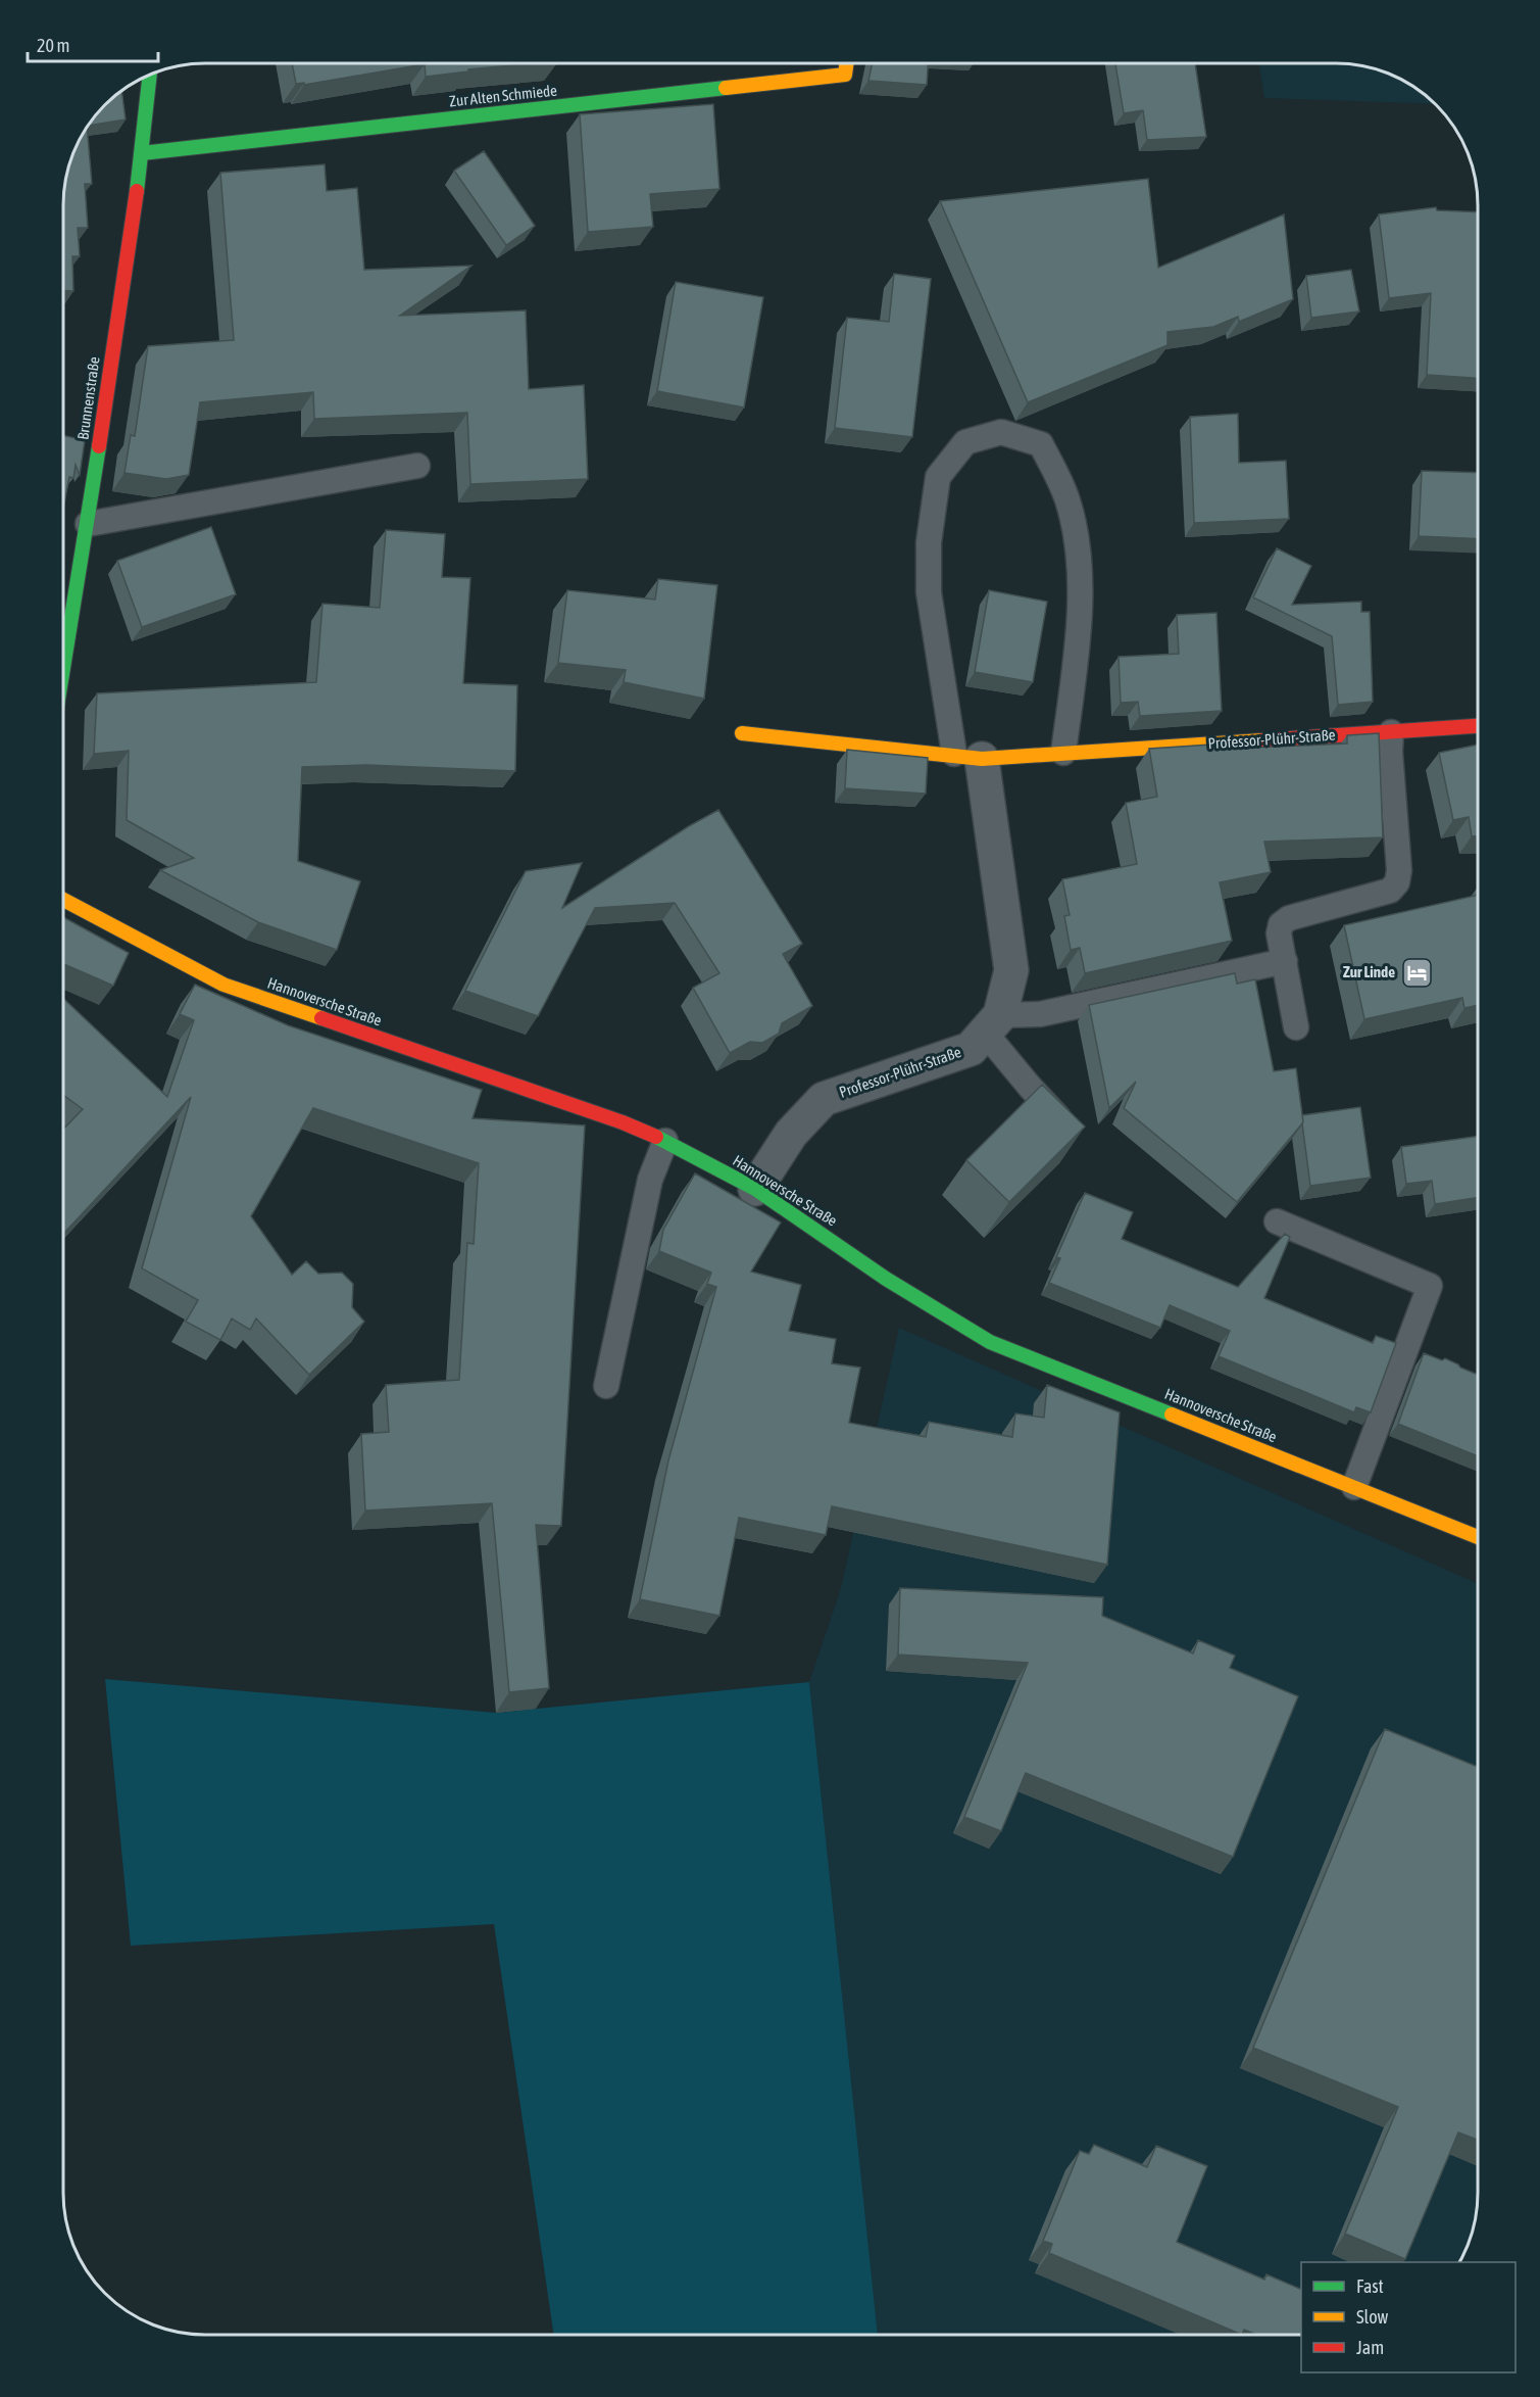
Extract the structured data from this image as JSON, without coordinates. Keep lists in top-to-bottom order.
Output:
{
  "streets": {
    "street": [
      "Zur Alten Schmiede",
      "Brunnenstraße",
      "Professor-Plühr-Straße",
      "Hannoversche Straße"
    ]
  },
  "crossings": [
    ["Zur Alten Schmiede", "Brunnenstraße"],
    ["Professor-Plühr-Straße", "Hannoversche Straße"]
  ],
  "places": {
    "hotel": ["Zur Linde"]
  },
  "legend": ["Fast", "Slow", "Jam"],
  "scale_bar": "20 m"
}
